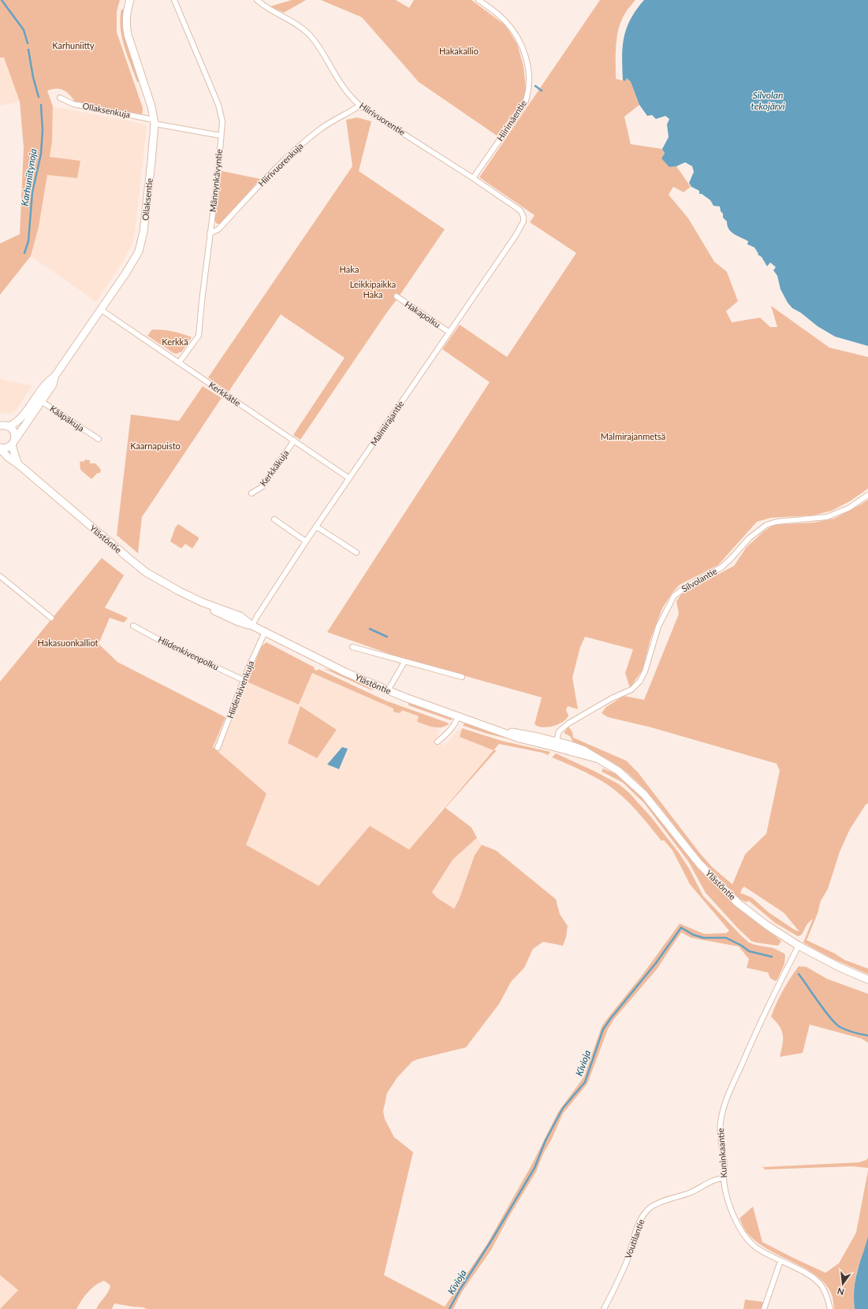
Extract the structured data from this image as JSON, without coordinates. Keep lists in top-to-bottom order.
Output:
{
  "streets": {
    "main road": ["Ollaksentie", "Ylästöntie"],
    "street": [
      "Ollaksenkuja",
      "Hiirivuorentie",
      "Hiirimäentie",
      "Hiirivuorenkuja",
      "Männynkävyntie",
      "Hakapolku",
      "Kerkkätie",
      "Kääpäkuja",
      "Malmirajantie",
      "Kerkkäkuja",
      "Silvolantie",
      "Hiidenkivenpolku",
      "Hiidenkivenkuja",
      "Kuninkaantie",
      "Voutilantie"
    ]
  },
  "crossings": [
    ["Ollaksenkuja", "Männynkävyntie"],
    ["Ollaksenkuja", "Ollaksentie"],
    ["Hiirivuorentie", "Hiirimäentie"],
    ["Hiirivuorentie", "Hiirivuorenkuja"],
    ["Hiirivuorentie", "Malmirajantie"],
    ["Hiirivuorenkuja", "Männynkävyntie"],
    ["Männynkävyntie", "Kerkkätie"],
    ["Ollaksentie", "Kerkkätie"],
    ["Ollaksentie", "Kääpäkuja"],
    ["Ollaksentie", "Ylästöntie"],
    ["Hakapolku", "Malmirajantie"],
    ["Kerkkätie", "Malmirajantie"],
    ["Kerkkätie", "Kerkkäkuja"],
    ["Malmirajantie", "Ylästöntie"],
    ["Ylästöntie", "Silvolantie"],
    ["Ylästöntie", "Hiidenkivenkuja"],
    ["Ylästöntie", "Kuninkaantie"],
    ["Hiidenkivenpolku", "Hiidenkivenkuja"],
    ["Kuninkaantie", "Voutilantie"]
  ],
  "water": ["Silvolan tekojärvi", "Karhuniitynoja", "Kivioja"],
  "parks": [
    "Karhuniitty",
    "Hakakallio",
    "Haka",
    "Leikkipaikka Haka",
    "Kerkkä",
    "Malmirajanmetsä",
    "Kaarnapuisto",
    "Hakasuonkalliot"
  ],
  "north": "bottom"
}
